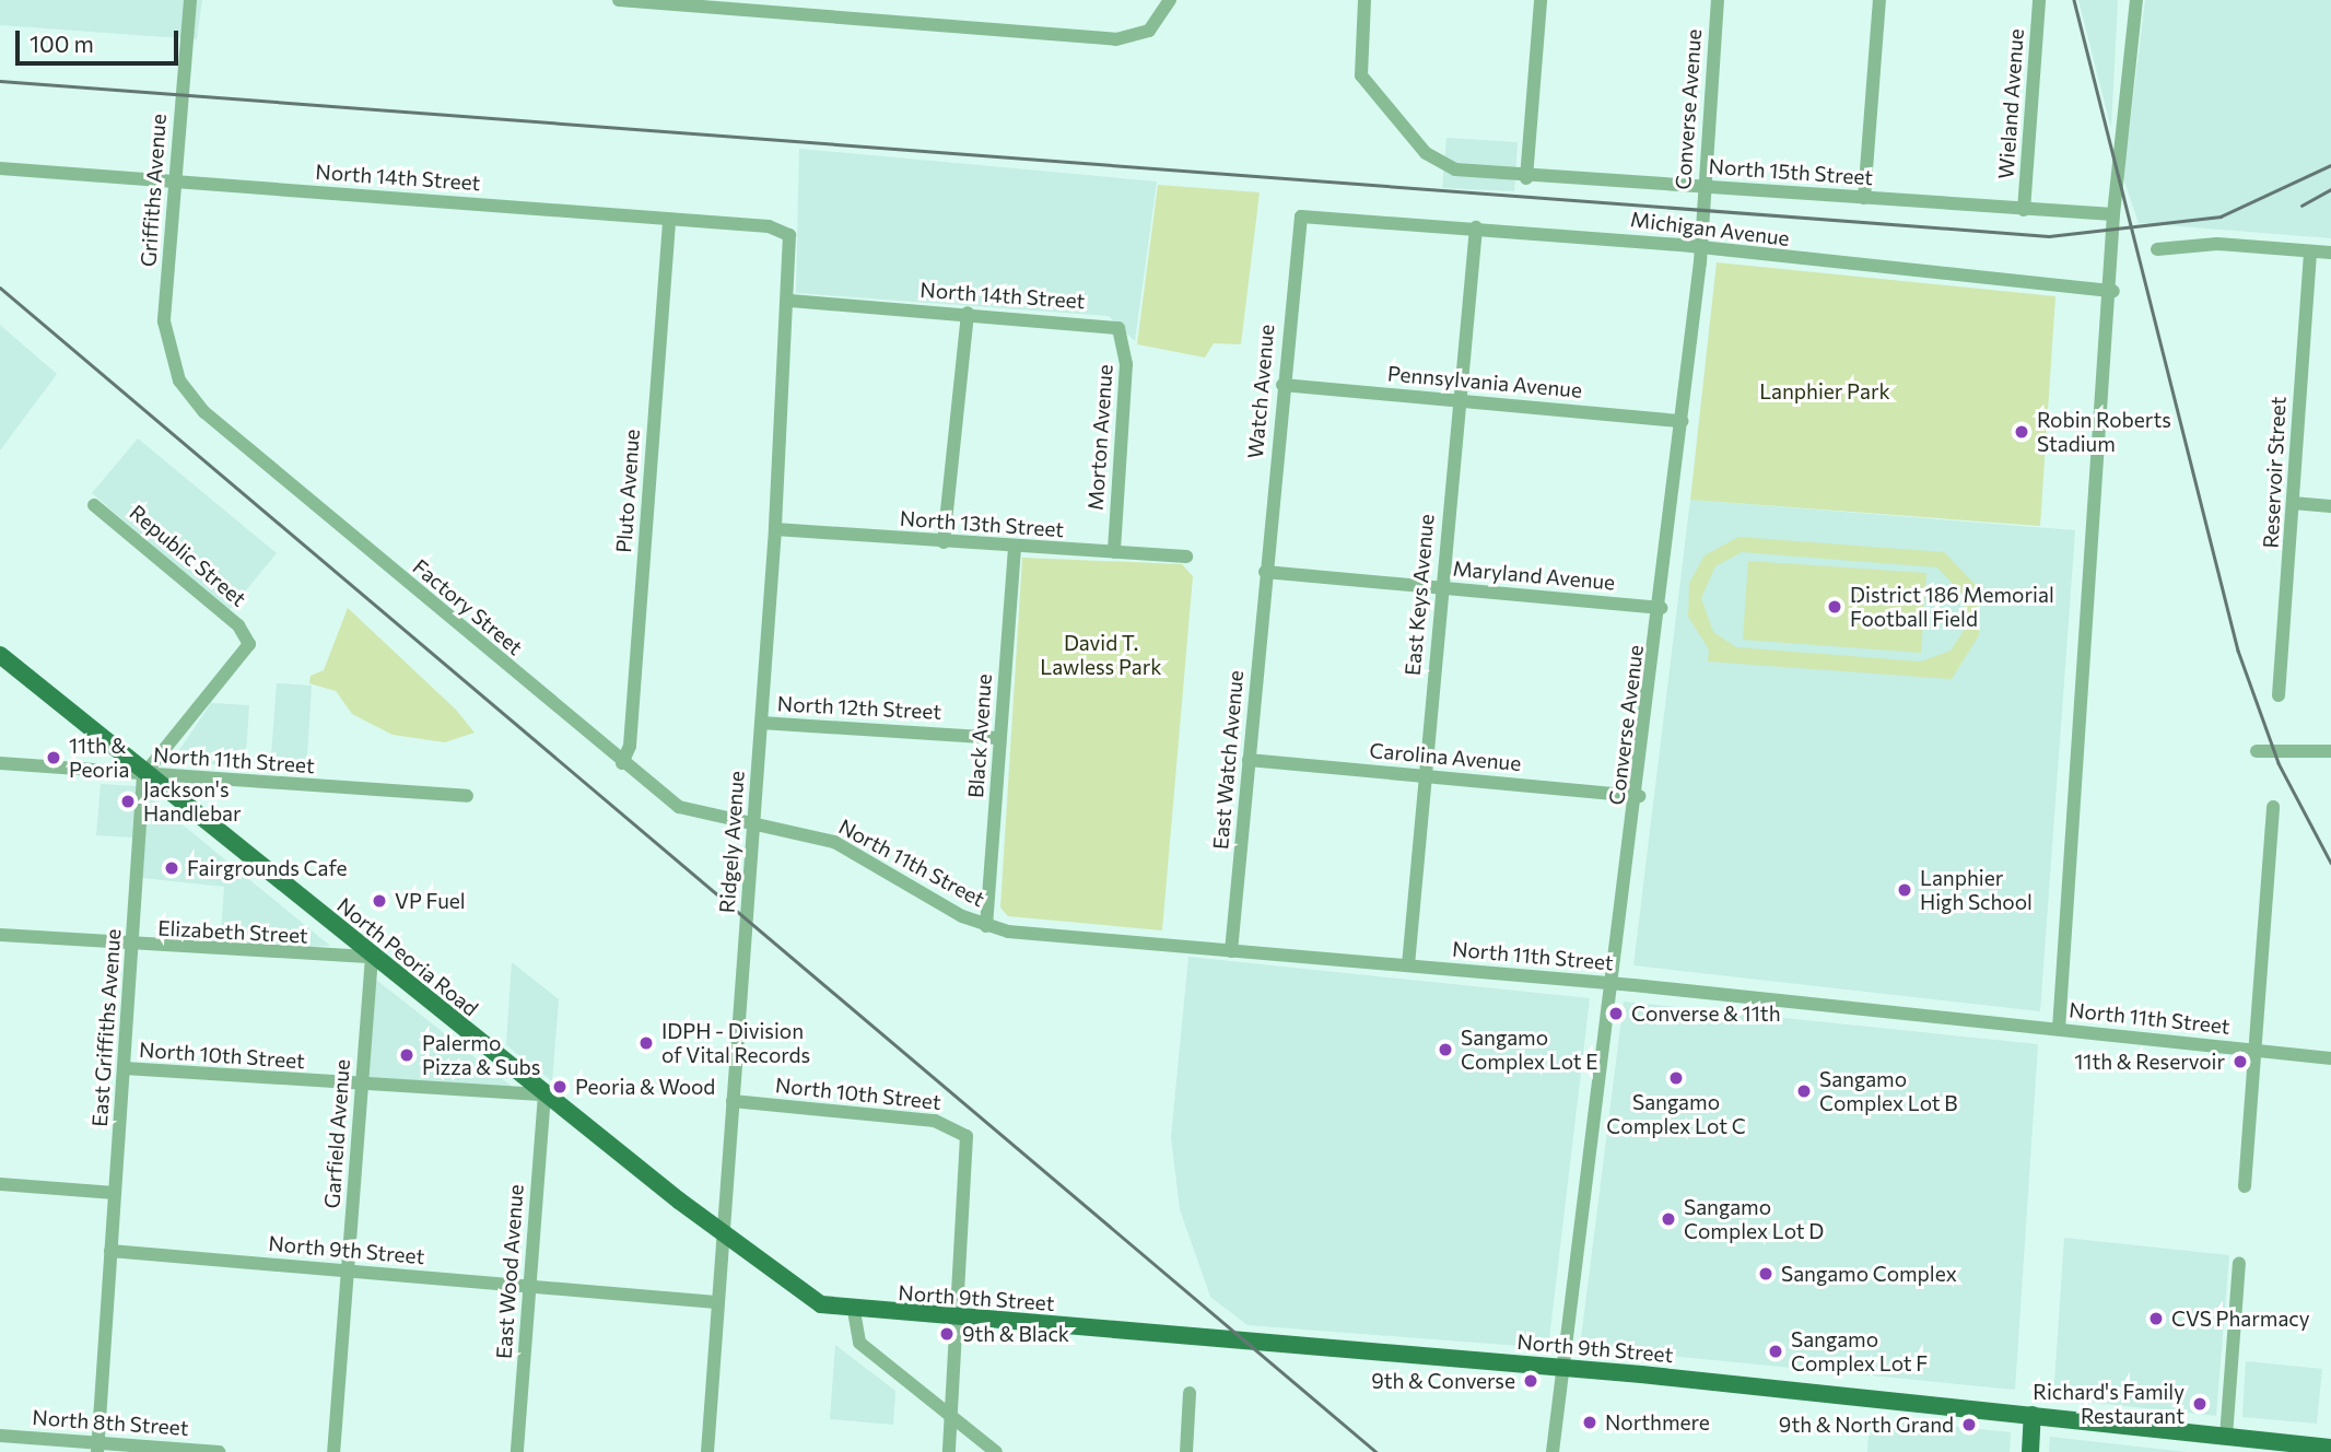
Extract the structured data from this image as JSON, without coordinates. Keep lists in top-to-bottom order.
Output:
{
  "streets": {
    "main road": ["North Peoria Road", "North 9th Street"],
    "street": [
      "Wieland Avenue",
      "Converse Avenue",
      "North 15th Street",
      "North 14th Street",
      "Griffiths Avenue",
      "Michigan Avenue",
      "Pennsylvania Avenue",
      "Watch Avenue",
      "Morton Avenue",
      "Reservoir Street",
      "Pluto Avenue",
      "North 13th Street",
      "Republic Street",
      "Maryland Avenue",
      "East Keys Avenue",
      "Factory Street",
      "North 12th Street",
      "Black Avenue",
      "Carolina Avenue",
      "North 11th Street",
      "East Watch Avenue",
      "Ridgely Avenue",
      "Elizabeth Street",
      "East Griffiths Avenue",
      "North 10th Street",
      "Garfield Avenue",
      "East Wood Avenue",
      "North 8th Street"
    ]
  },
  "crossings": [
    ["Wieland Avenue", "North 15th Street"],
    ["Converse Avenue", "North 15th Street"],
    ["Converse Avenue", "Michigan Avenue"],
    ["Converse Avenue", "Pennsylvania Avenue"],
    ["Converse Avenue", "Maryland Avenue"],
    ["Converse Avenue", "Carolina Avenue"],
    ["Converse Avenue", "North 11th Street"],
    ["Converse Avenue", "North 9th Street"],
    ["North 14th Street", "Griffiths Avenue"],
    ["North 14th Street", "Morton Avenue"],
    ["North 14th Street", "Pluto Avenue"],
    ["North 14th Street", "Ridgely Avenue"],
    ["Griffiths Avenue", "Factory Street"],
    ["Michigan Avenue", "Watch Avenue"],
    ["Michigan Avenue", "East Keys Avenue"],
    ["Pennsylvania Avenue", "Watch Avenue"],
    ["Pennsylvania Avenue", "East Keys Avenue"],
    ["Watch Avenue", "Maryland Avenue"],
    ["Watch Avenue", "East Watch Avenue"],
    ["Morton Avenue", "North 13th Street"],
    ["Pluto Avenue", "Factory Street"],
    ["North 13th Street", "Black Avenue"],
    ["North 13th Street", "Ridgely Avenue"],
    ["Republic Street", "North 11th Street"],
    ["Republic Street", "North Peoria Road"],
    ["Republic Street", "East Griffiths Avenue"],
    ["Maryland Avenue", "East Keys Avenue"],
    ["Maryland Avenue", "East Watch Avenue"],
    ["East Keys Avenue", "Carolina Avenue"],
    ["East Keys Avenue", "North 11th Street"],
    ["Factory Street", "North 11th Street"],
    ["Factory Street", "Ridgely Avenue"],
    ["North 12th Street", "Black Avenue"],
    ["North 12th Street", "Ridgely Avenue"],
    ["Black Avenue", "North 11th Street"],
    ["Carolina Avenue", "East Watch Avenue"],
    ["North 11th Street", "East Watch Avenue"],
    ["North 11th Street", "Ridgely Avenue"],
    ["North 11th Street", "North Peoria Road"],
    ["North 11th Street", "East Griffiths Avenue"],
    ["Ridgely Avenue", "North Peoria Road"],
    ["Ridgely Avenue", "North 10th Street"],
    ["Ridgely Avenue", "North 9th Street"],
    ["Elizabeth Street", "North Peoria Road"],
    ["Elizabeth Street", "East Griffiths Avenue"],
    ["Elizabeth Street", "Garfield Avenue"],
    ["North Peoria Road", "East Griffiths Avenue"],
    ["North Peoria Road", "North 10th Street"],
    ["North Peoria Road", "Garfield Avenue"],
    ["North Peoria Road", "North 9th Street"],
    ["North Peoria Road", "East Wood Avenue"],
    ["East Griffiths Avenue", "North 10th Street"],
    ["East Griffiths Avenue", "North 9th Street"],
    ["East Griffiths Avenue", "North 8th Street"],
    ["North 10th Street", "Garfield Avenue"],
    ["North 10th Street", "North 9th Street"],
    ["North 10th Street", "East Wood Avenue"],
    ["Garfield Avenue", "North 9th Street"],
    ["North 9th Street", "East Wood Avenue"]
  ],
  "parks": ["Lanphier Park", "David T. Lawless Park"],
  "places": [
    "Robin Roberts Stadium",
    "District 186 Memorial Football Field",
    "11th & Peoria",
    "Jackson's Handlebar",
    "Fairgrounds Cafe",
    "Lanphier High School",
    "VP Fuel",
    "Converse & 11th",
    "IDPH - Division of Vital Records",
    "Sangamo Complex Lot E",
    "Palermo Pizza & Subs",
    "11th & Reservoir",
    "Sangamo Complex Lot C",
    "Peoria & Wood",
    "Sangamo Complex Lot B",
    "Sangamo Complex Lot D",
    "Sangamo Complex",
    "CVS Pharmacy",
    "9th & Black",
    "Sangamo Complex Lot F",
    "9th & Converse",
    "Richard's Family Restaurant",
    "Northmere",
    "9th & North Grand"
  ],
  "scale_bar": "100 m"
}
